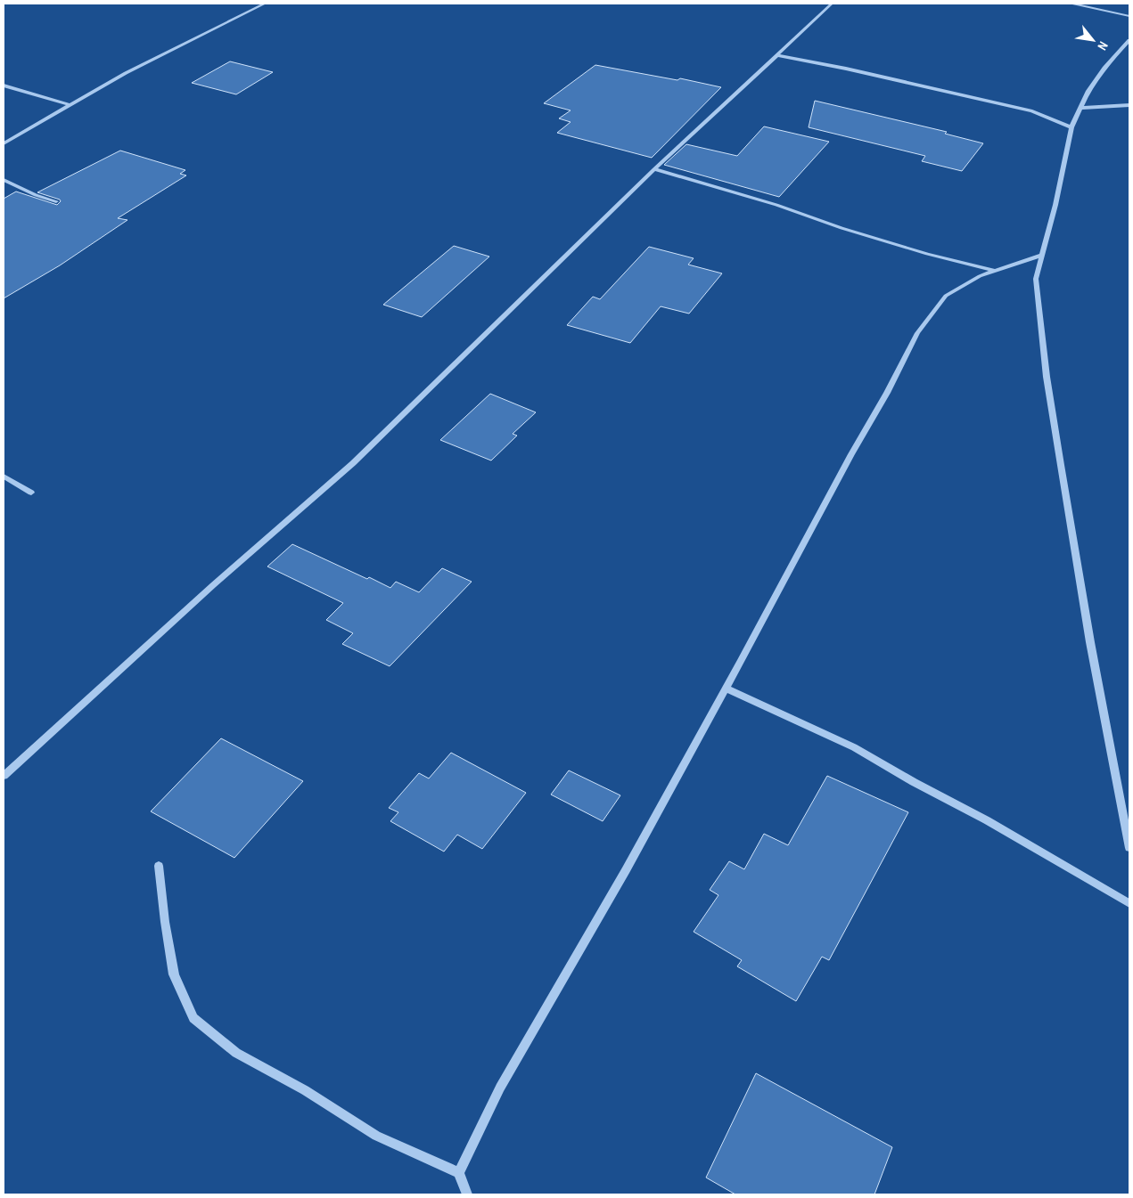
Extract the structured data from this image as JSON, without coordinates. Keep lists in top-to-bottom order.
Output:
{
  "north": "bottom right"
}
